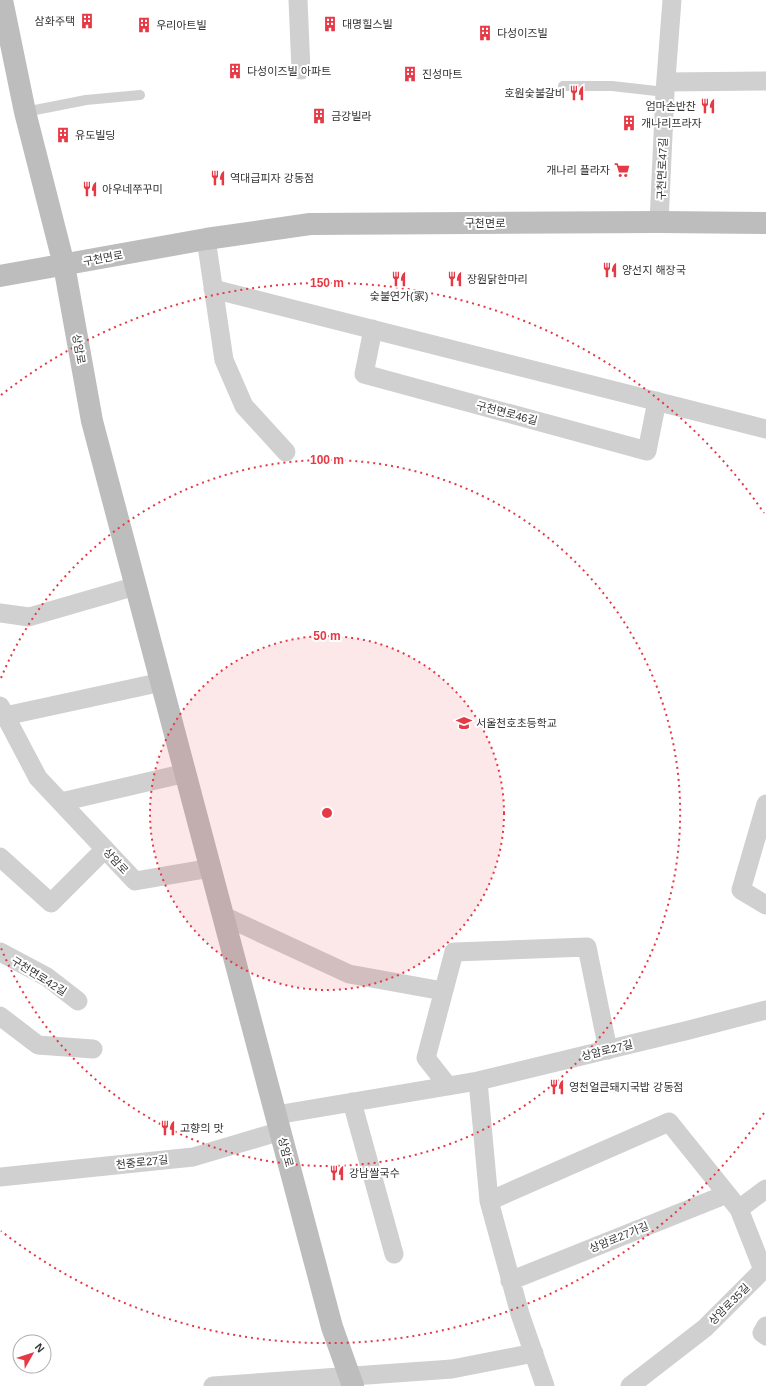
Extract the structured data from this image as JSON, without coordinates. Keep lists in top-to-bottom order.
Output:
{
  "streets": {
    "street": [
      "구천면로47길",
      "구천면로",
      "상암로",
      "구천면로46길",
      "구천면로42길",
      "상암로27길",
      "천중로27길",
      "상암로27가길",
      "상암로35길"
    ]
  },
  "crossings": [
    ["구천면로47길", "구천면로"],
    ["구천면로", "상암로"],
    ["상암로", "상암로27길"],
    ["상암로", "천중로27길"],
    ["상암로27길", "천중로27길"],
    ["상암로27가길", "상암로35길"]
  ],
  "places": {
    "building": [
      "삼화주택",
      "대명힐스빌",
      "우리아트빌",
      "다성이즈빌",
      "다성이즈빌 아파트",
      "진성마트",
      "금강빌라",
      "개나리프라자",
      "유도빌딩"
    ],
    "restaurant": [
      "호원숯불갈비",
      "엄마손반찬",
      "역대급피자 강동점",
      "아우네쭈꾸미",
      "양선지 해장국",
      "숯불연가(家)",
      "장원닭한마리",
      "영천얼큰돼지국밥 강동점",
      "고향의 맛",
      "강남쌀국수"
    ],
    "supermarket": ["개나리 플라자"],
    "school or university": ["서울천호초등학교"]
  },
  "north": "top right",
  "rings": ["150 m", "100 m", "50 m"]
}
